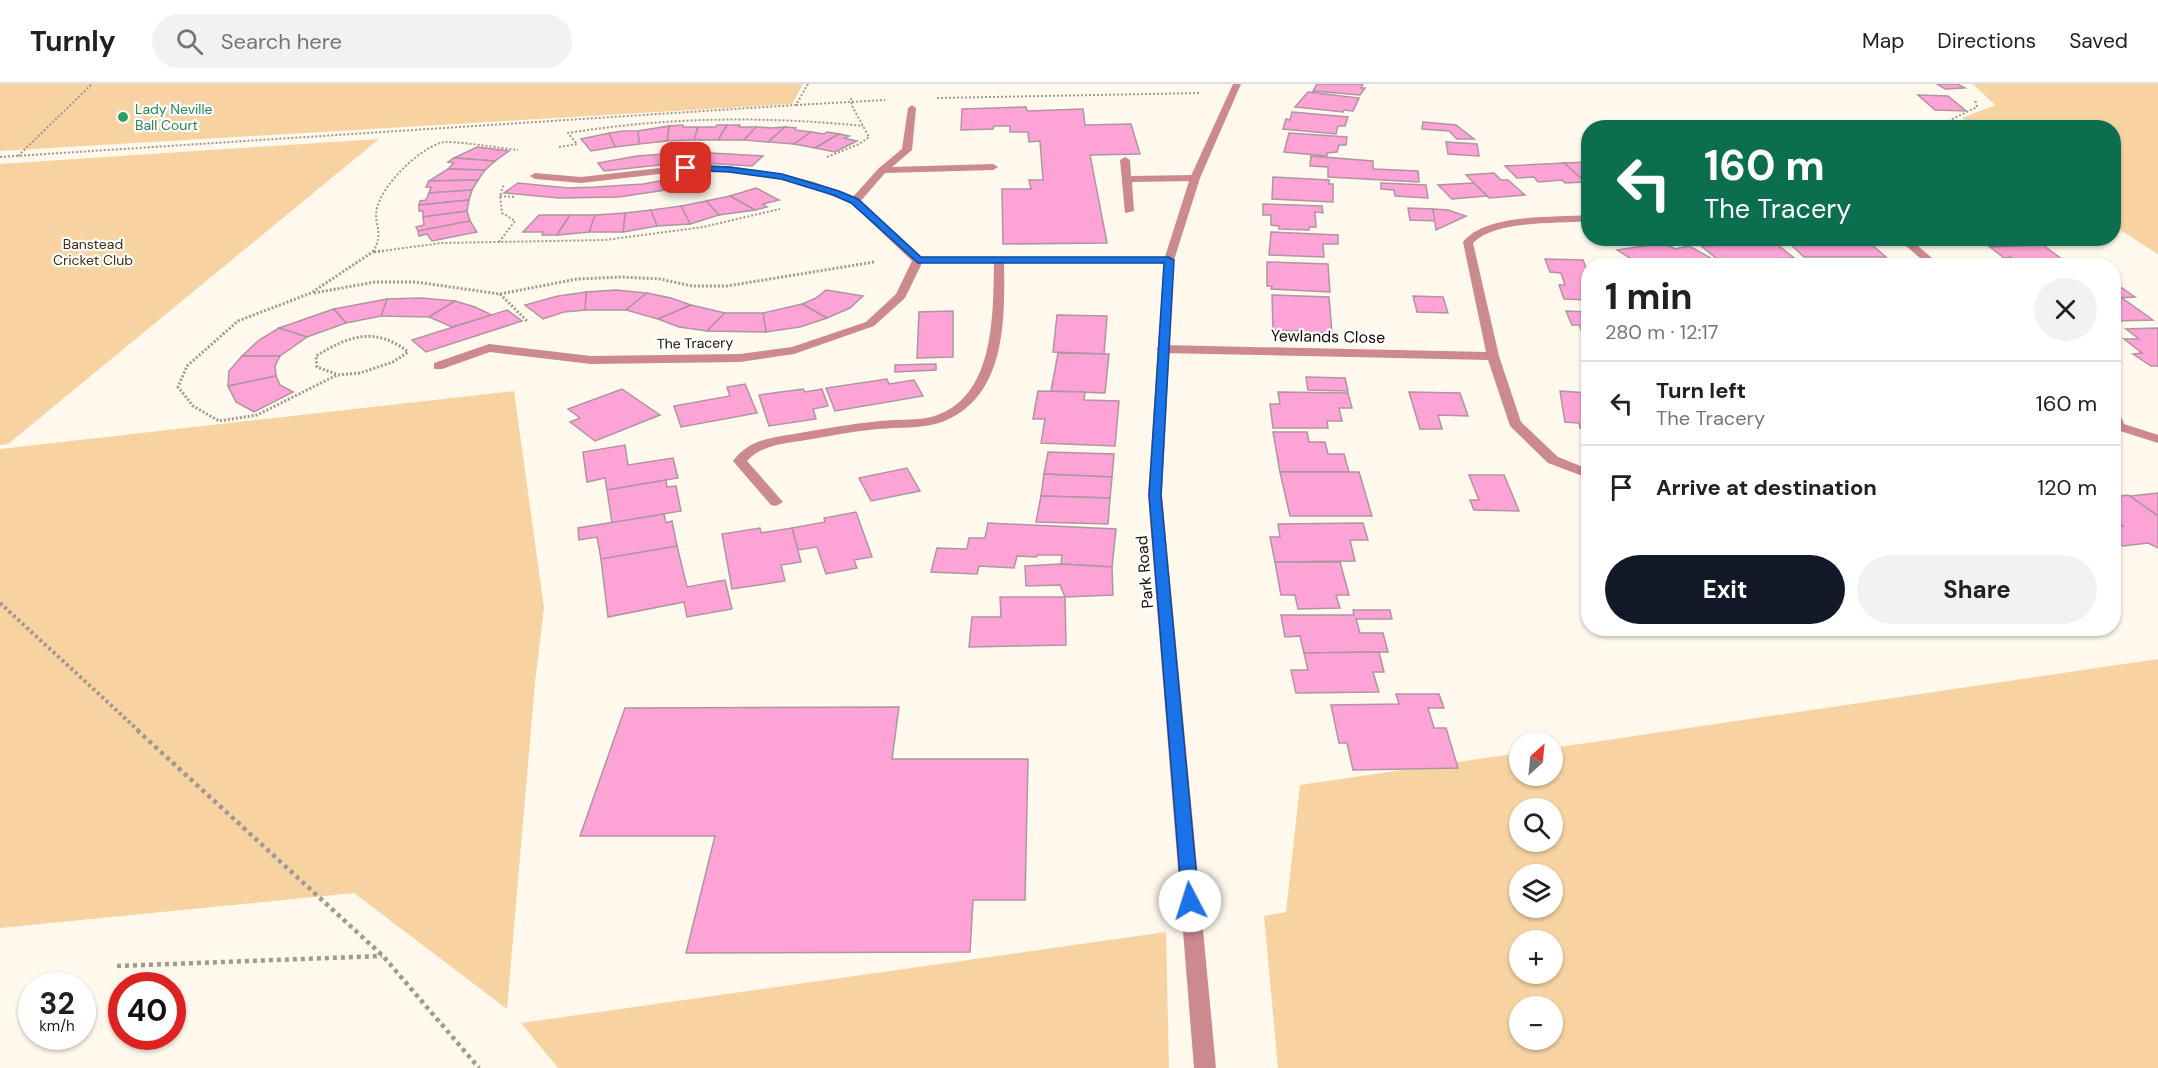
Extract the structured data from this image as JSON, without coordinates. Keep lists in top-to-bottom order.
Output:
{
  "streets": {
    "street": ["Yewlands Close", "The Tracery", "Park Road"]
  },
  "crossings": [
    ["Yewlands Close", "Park Road"]
  ],
  "parks": ["Banstead Cricket Club"],
  "places": ["Lady Neville Ball Court"],
  "north": "top right",
  "page": {
    "header": "Turnly",
    "search": "Search here",
    "nav": ["Map", "Directions", "Saved"],
    "turn": ["160 m", "The Tracery"],
    "heading": ["1 min", "280 m · 12:17"],
    "list": [
      {
        "name": "Turn left",
        "note": "The Tracery",
        "value": "160 m"
      },
      {
        "name": "Arrive at destination",
        "value": "120 m"
      }
    ],
    "buttons": ["Exit", "Share"],
    "map_buttons": ["+", "−"],
    "speed": "32 km/h",
    "limit": "40"
  }
}
